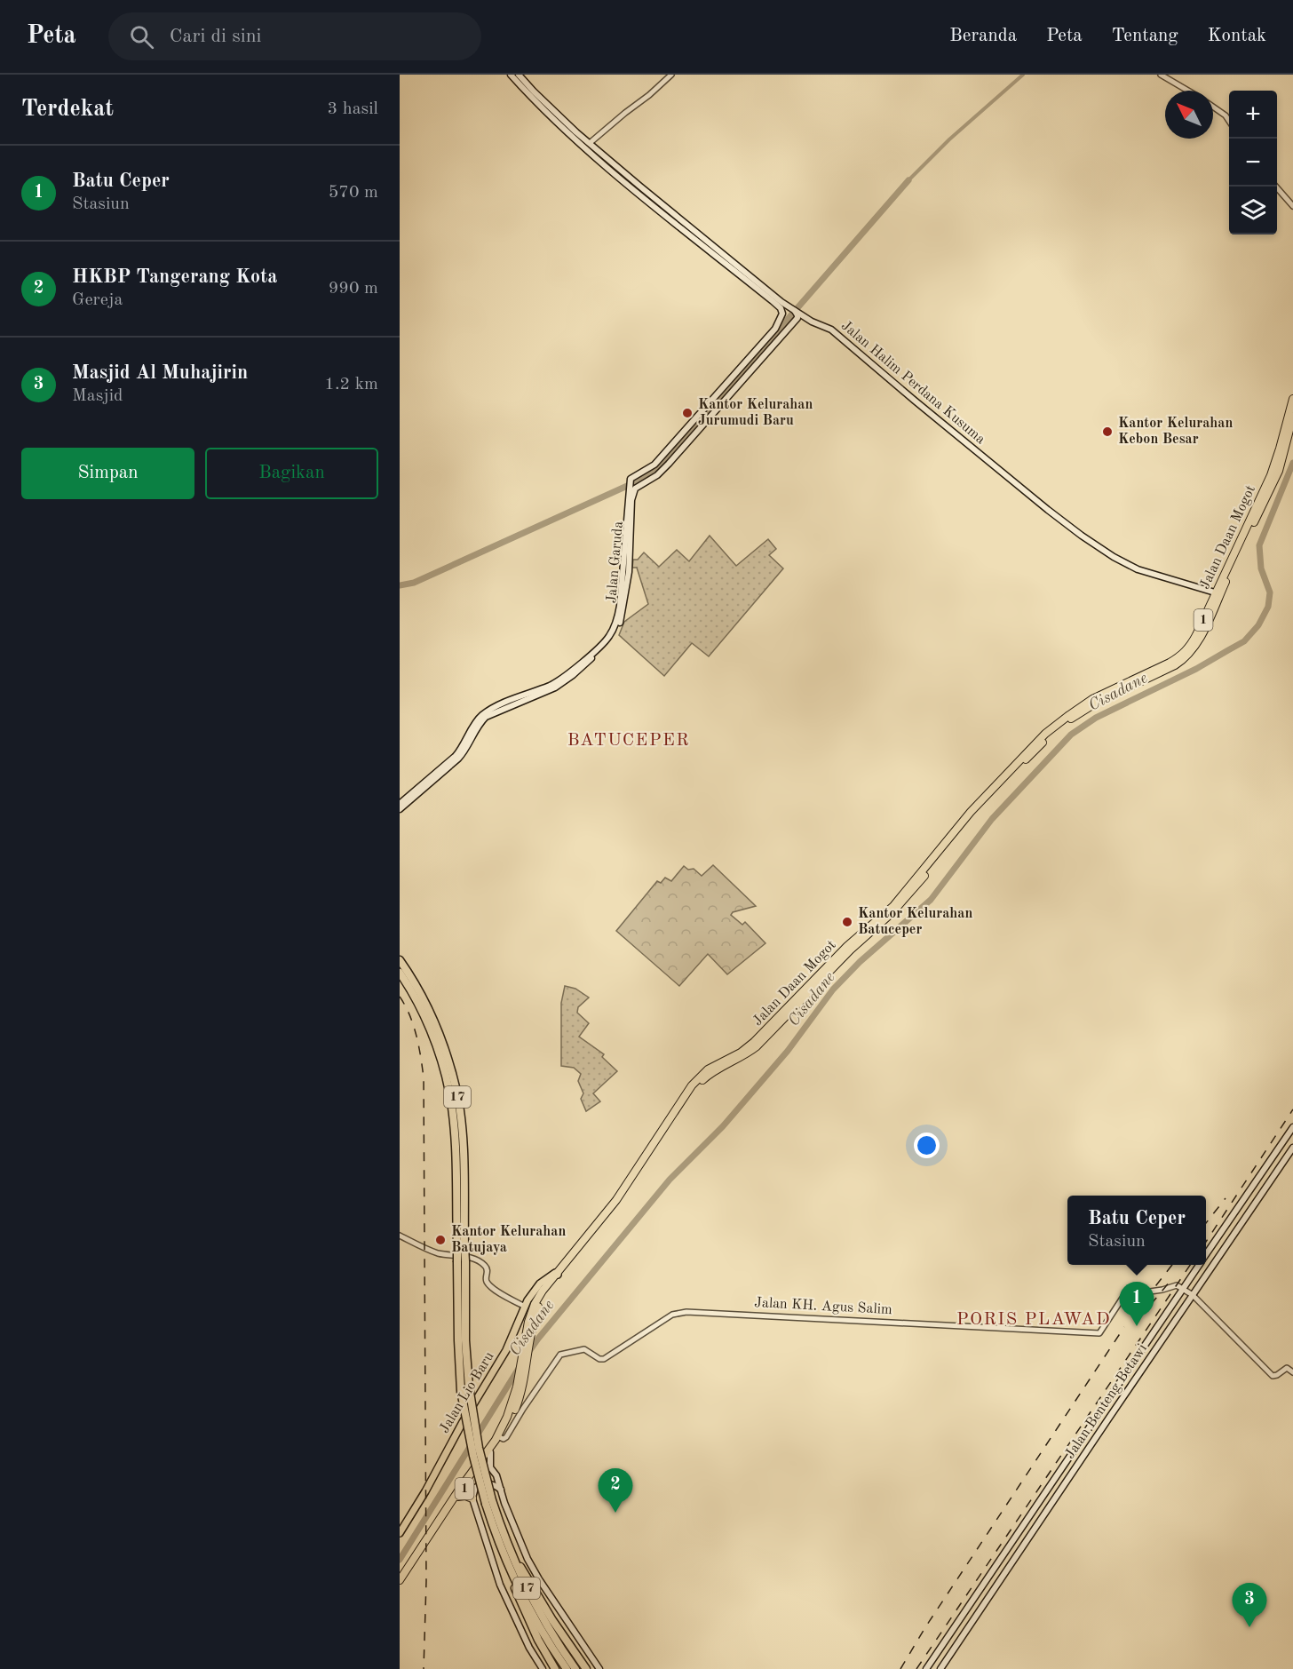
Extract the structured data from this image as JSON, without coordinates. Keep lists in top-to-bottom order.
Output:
{
  "streets": {
    "highway": ["Jalan Daan Mogot", "1", "17"],
    "main road": [
      "Jalan Halim Perdana Kusuma",
      "Jalan Garuda",
      "Jalan Lio Baru",
      "Jalan Benteng Betawi"
    ],
    "street": ["Jalan KH. Agus Salim"]
  },
  "crossings": [
    ["Jalan Halim Perdana Kusuma", "Jalan Daan Mogot"],
    ["Jalan Halim Perdana Kusuma", "Jalan Garuda"],
    ["Jalan Daan Mogot", "Jalan KH. Agus Salim"],
    ["Jalan Daan Mogot", "Jalan Lio Baru"],
    ["Jalan KH. Agus Salim", "Jalan Benteng Betawi"]
  ],
  "districts": ["BATUCEPER", "PORIS PLAWAD"],
  "water": ["Cisadane"],
  "places": [
    "Kantor Kelurahan Jurumudi Baru",
    "Kantor Kelurahan Kebon Besar",
    "Kantor Kelurahan Batuceper",
    "Kantor Kelurahan Batujaya"
  ],
  "north": "top left",
  "page": {
    "header": "Peta",
    "search": "Cari di sini",
    "nav": [
      "Beranda",
      "Peta",
      "Tentang",
      "Kontak"
    ],
    "heading": ["Terdekat", "3 hasil"],
    "map_buttons": ["+", "−"],
    "list": [
      {
        "mark": "1",
        "name": "Batu Ceper",
        "note": "Stasiun",
        "value": "570 m"
      },
      {
        "mark": "2",
        "name": "HKBP Tangerang Kota",
        "note": "Gereja",
        "value": "990 m"
      },
      {
        "mark": "3",
        "name": "Masjid Al Muhajirin",
        "note": "Masjid",
        "value": "1.2 km"
      }
    ],
    "buttons": ["Simpan", "Bagikan"],
    "popup": ["Batu Ceper", "Stasiun"],
    "pins": ["1", "2", "3"]
  }
}
